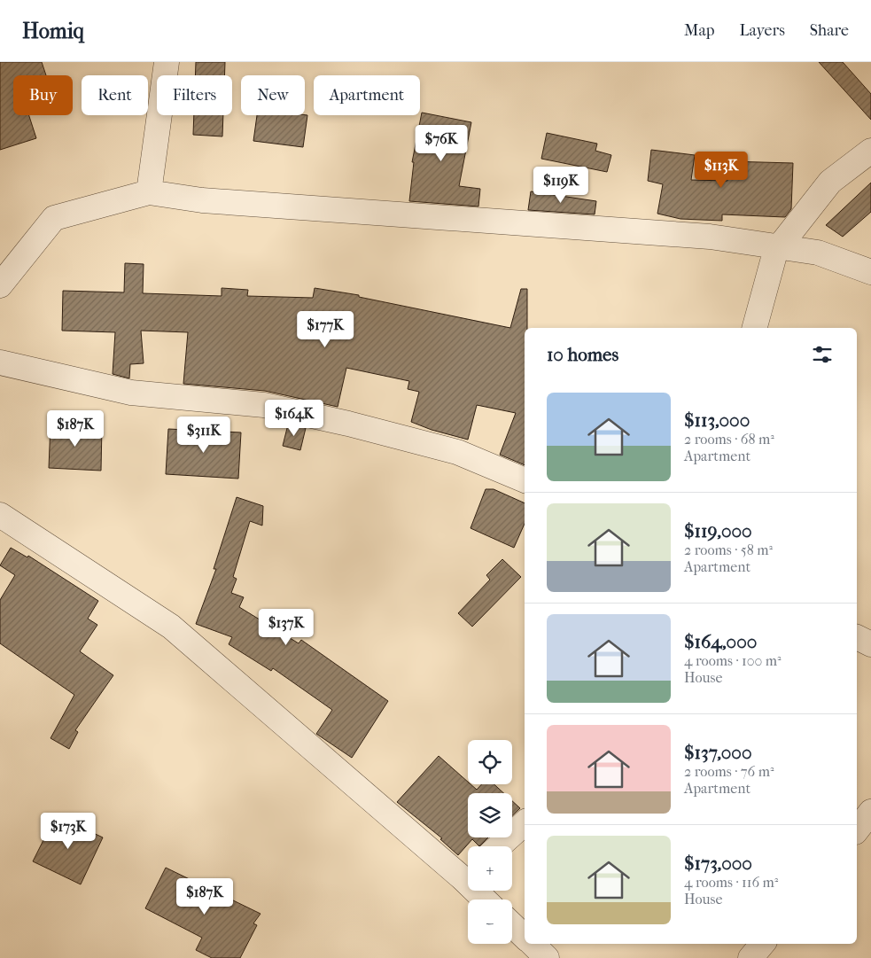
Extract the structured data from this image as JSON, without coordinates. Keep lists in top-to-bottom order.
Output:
{
  "page": {
    "header": "Homiq",
    "nav": ["Map", "Layers", "Share"],
    "chip": [
      "Buy",
      "Rent",
      "Filters",
      "New",
      "Apartment"
    ],
    "price": [
      "$76K",
      "$113K",
      "$119K",
      "$177K",
      "$164K",
      "$187K",
      "$311K",
      "$137K",
      "$173K",
      "$187K"
    ],
    "heading": "10 homes",
    "list": [
      {
        "name": "$113,000",
        "note": "2 rooms · 68 m² · Apartment"
      },
      {
        "name": "$119,000",
        "note": "2 rooms · 58 m² · Apartment"
      },
      {
        "name": "$164,000",
        "note": "4 rooms · 100 m² · House"
      },
      {
        "name": "$137,000",
        "note": "2 rooms · 76 m² · Apartment"
      },
      {
        "name": "$173,000",
        "note": "4 rooms · 116 m² · House"
      }
    ],
    "map_buttons": ["+", "−"]
  }
}
